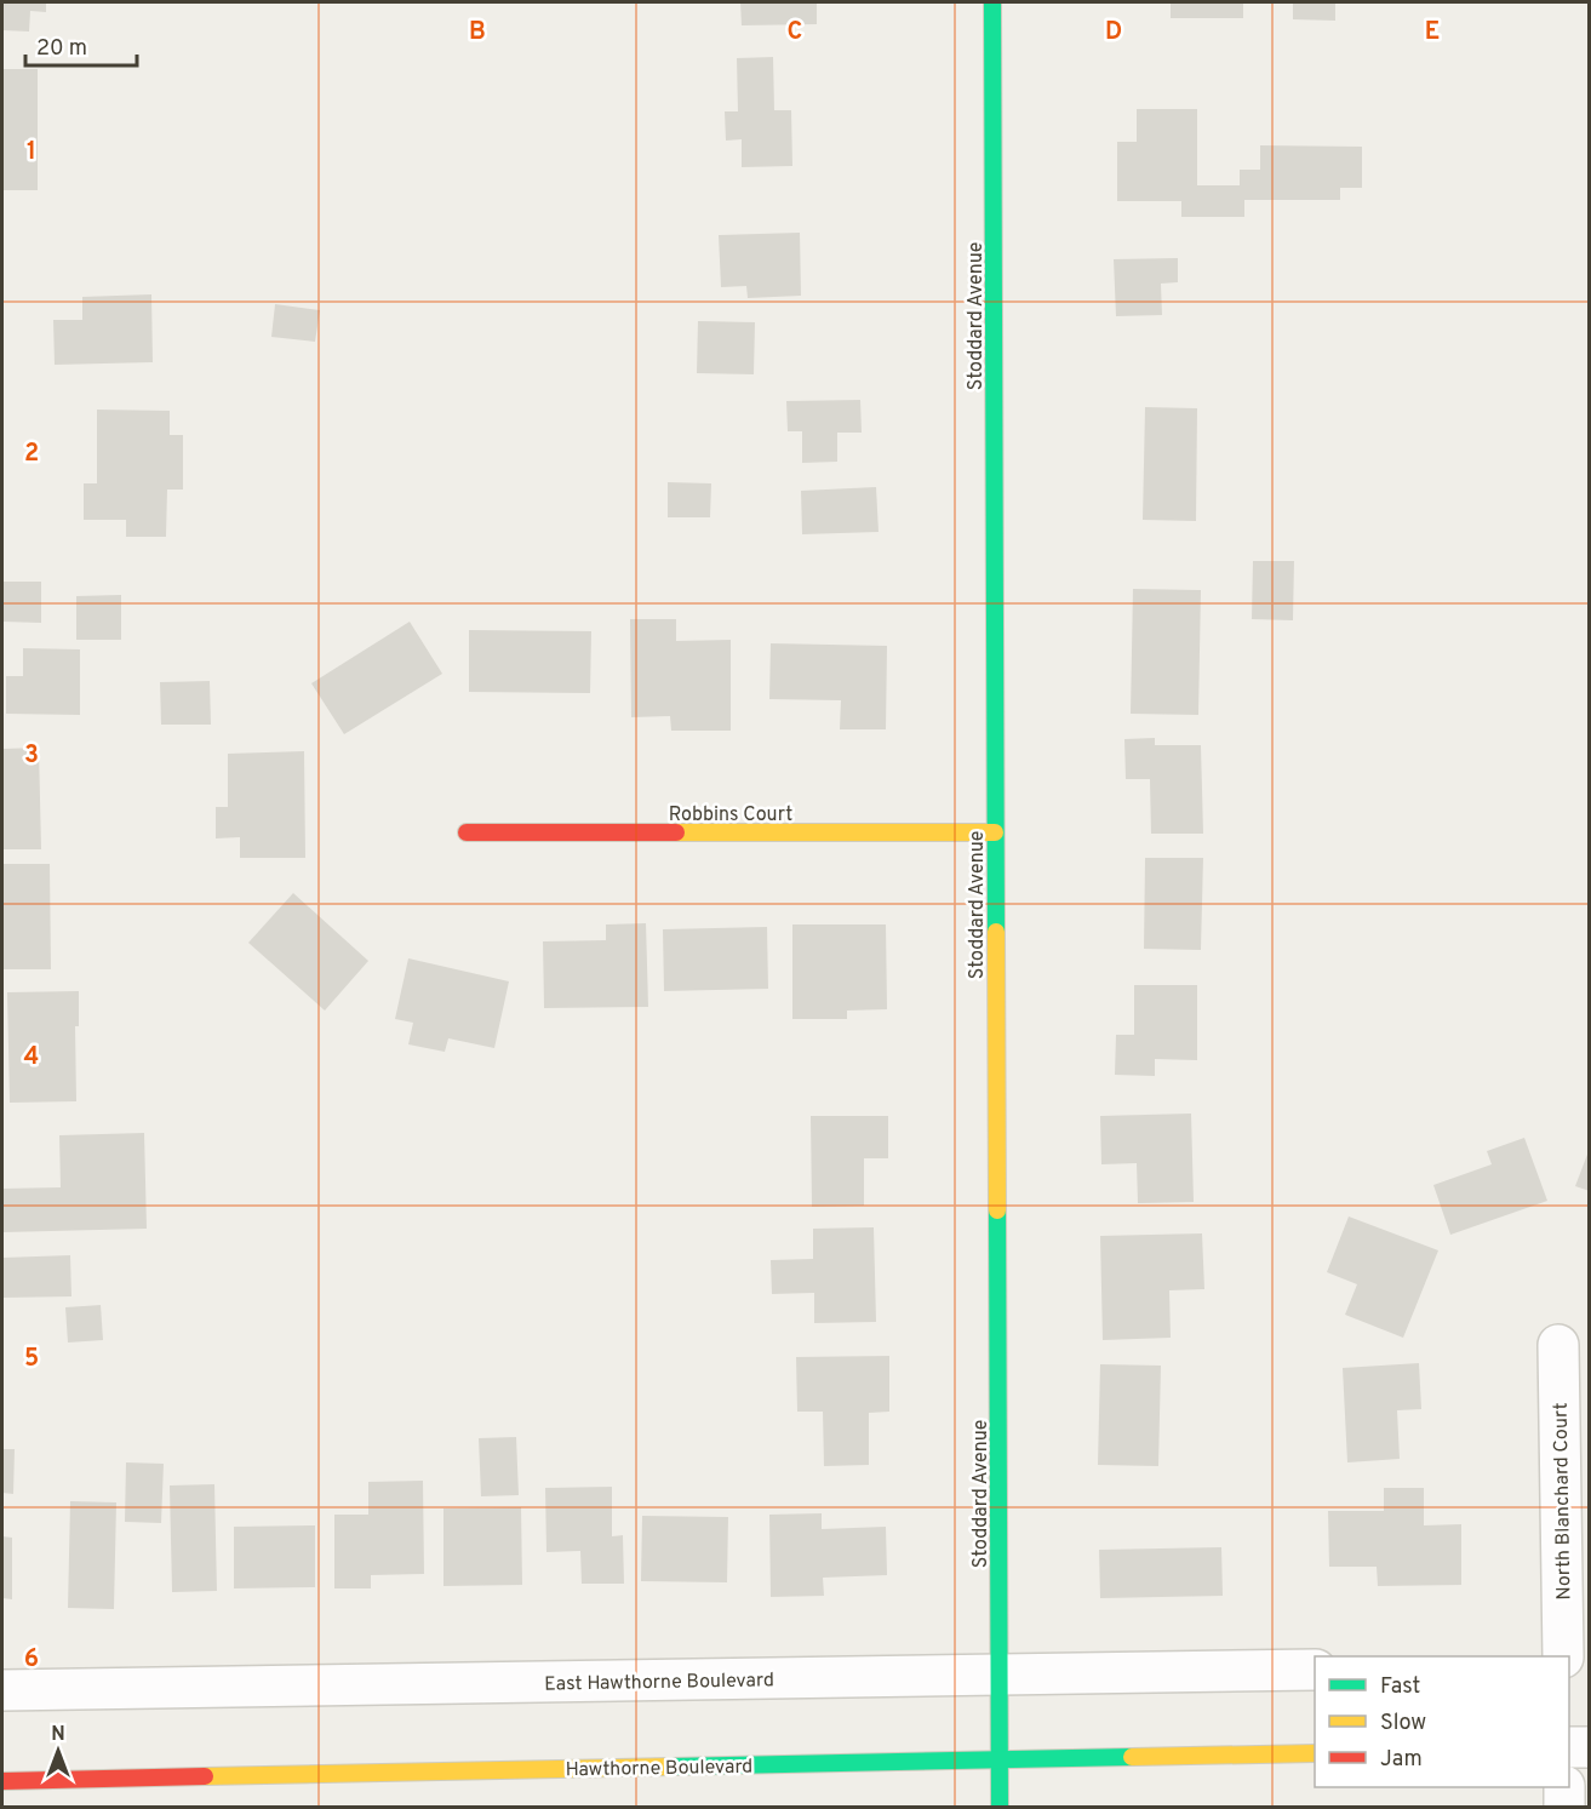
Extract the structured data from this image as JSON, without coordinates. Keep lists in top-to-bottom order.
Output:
{
  "streets": {
    "street": [
      "Stoddard Avenue",
      "Robbins Court",
      "North Blanchard Court",
      "East Hawthorne Boulevard",
      "Hawthorne Boulevard"
    ]
  },
  "crossings": [
    ["Stoddard Avenue", "Robbins Court"],
    ["Stoddard Avenue", "East Hawthorne Boulevard"],
    ["Stoddard Avenue", "Hawthorne Boulevard"]
  ],
  "legend": ["Fast", "Slow", "Jam"],
  "scale_bar": "20 m",
  "north": "top",
  "grid": {
    "columns": [
      "B",
      "C",
      "D",
      "E"
    ],
    "rows": [
      "1",
      "2",
      "3",
      "4",
      "5",
      "6"
    ]
  }
}
